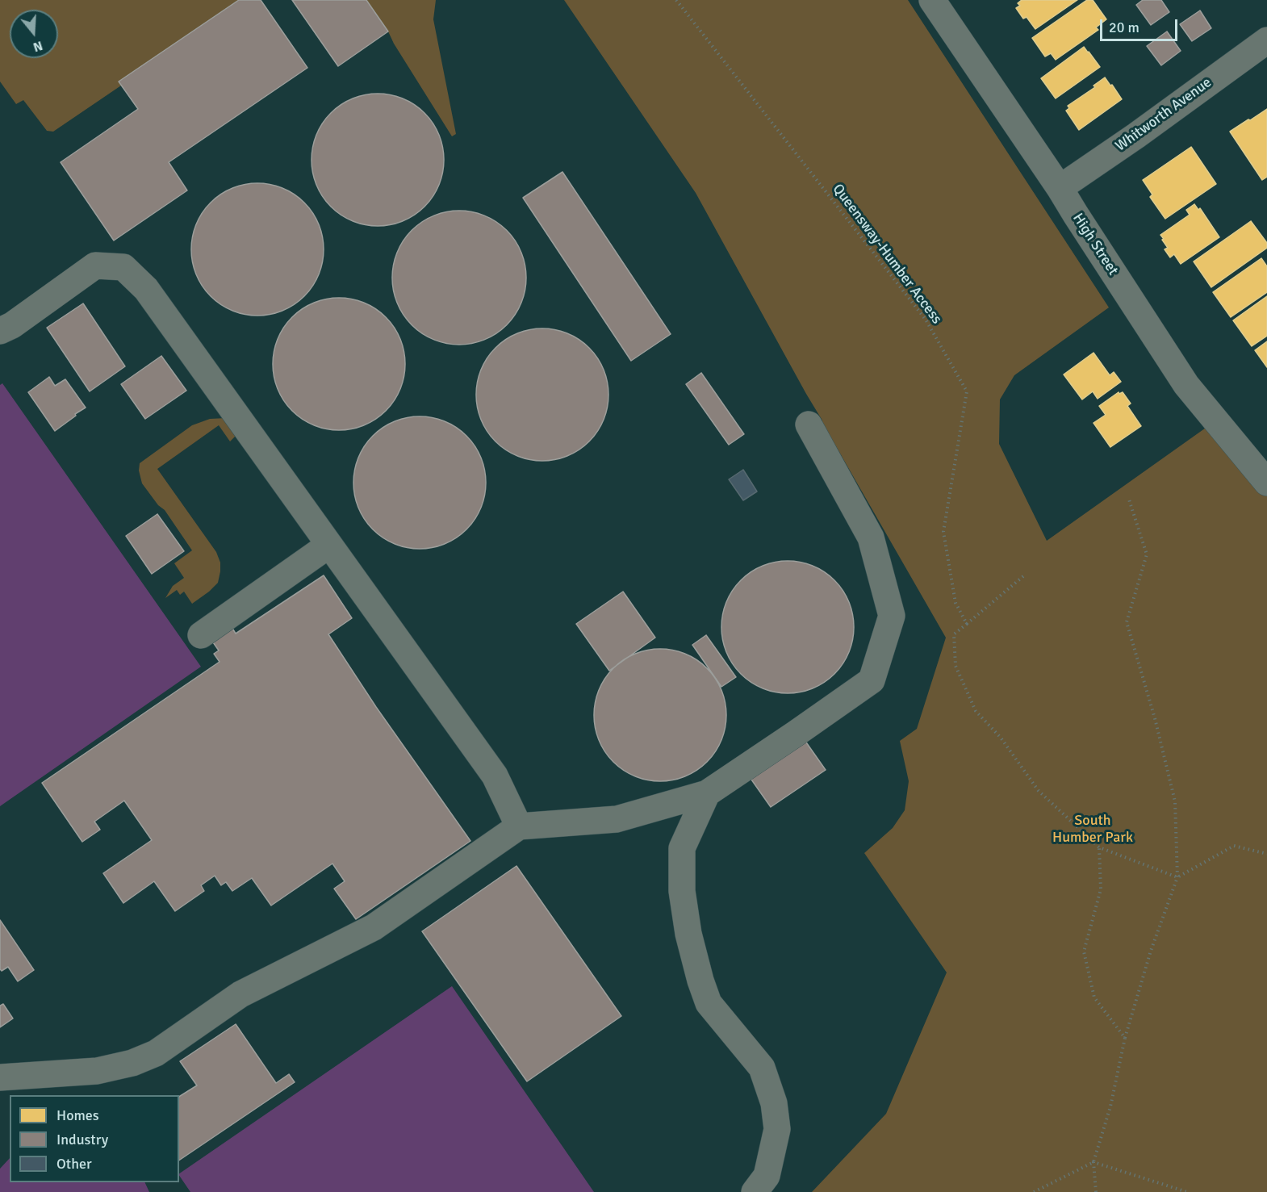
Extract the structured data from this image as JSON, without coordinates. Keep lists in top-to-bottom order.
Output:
{
  "streets": {
    "street": ["Whitworth Avenue", "High Street"],
    "path": ["Queensway-Humber Access"]
  },
  "crossings": [
    ["Whitworth Avenue", "High Street"]
  ],
  "parks": ["South Humber Park"],
  "legend": ["Homes", "Industry", "Other"],
  "scale_bar": "20 m",
  "north": "bottom"
}
